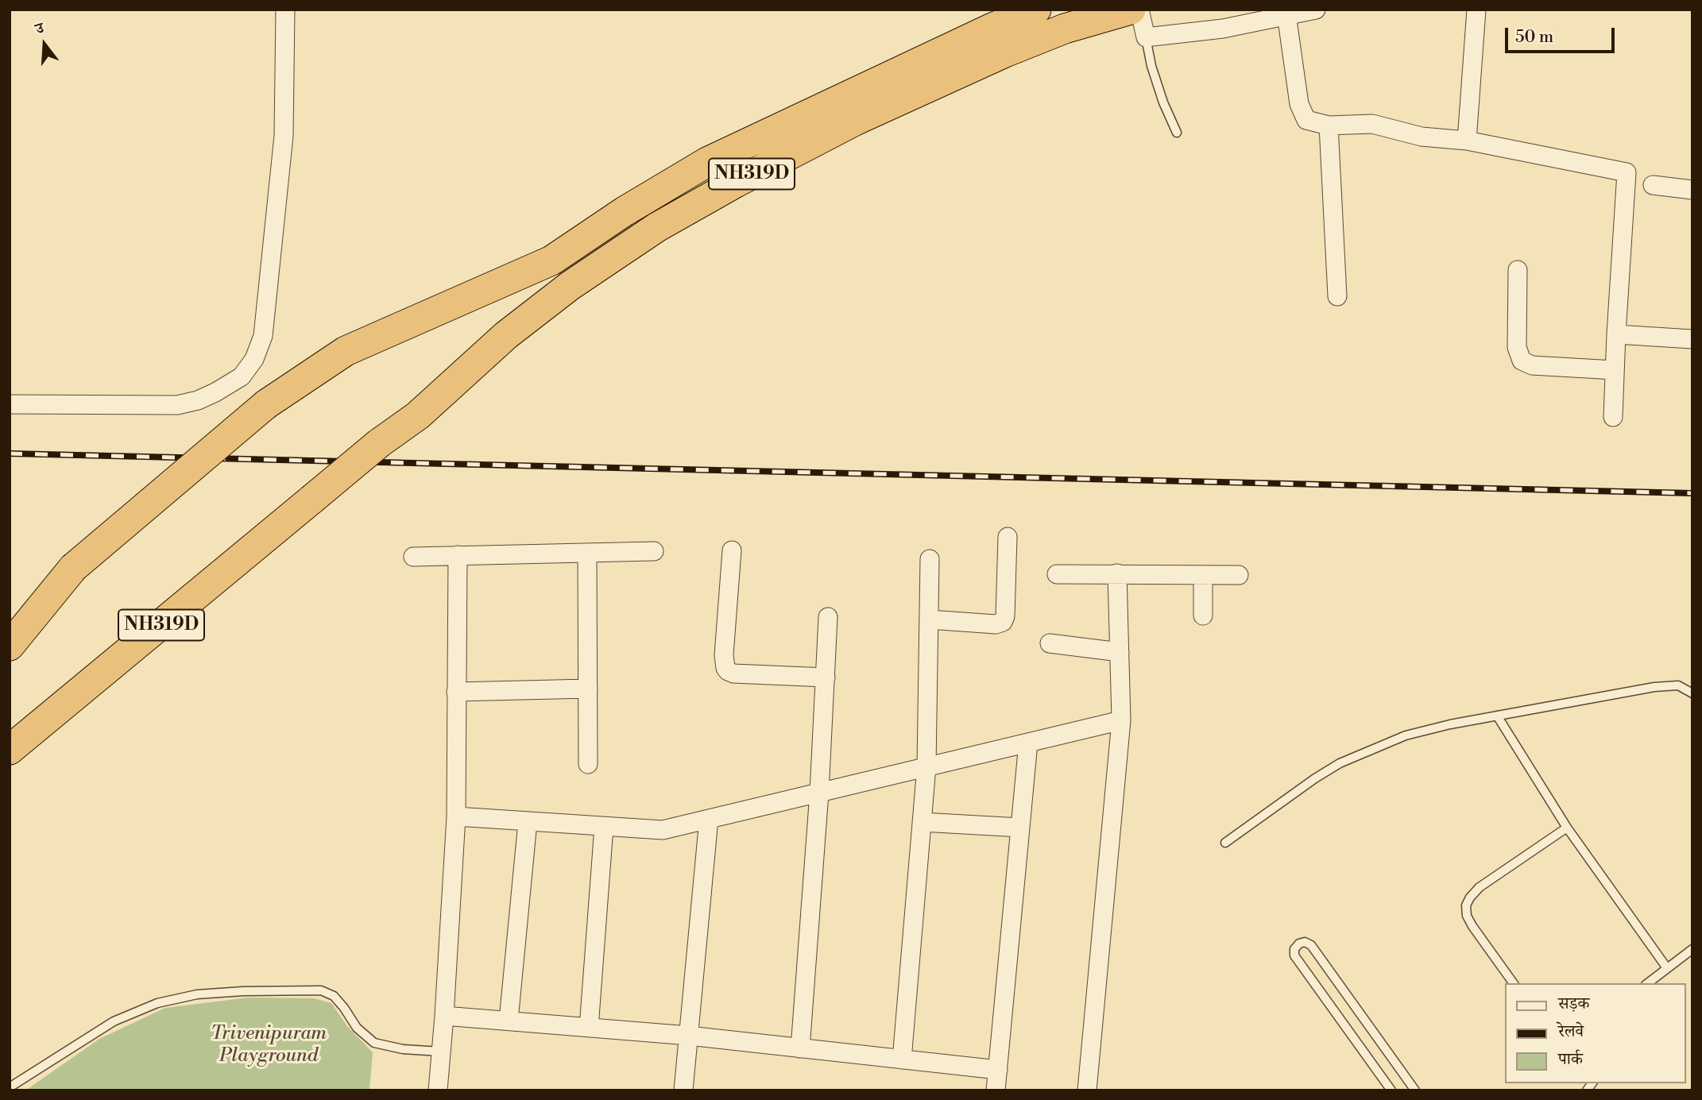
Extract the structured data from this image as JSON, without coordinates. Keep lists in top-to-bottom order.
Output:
{
  "streets": {
    "highway": ["NH319D"]
  },
  "parks": ["Trivenipuram Playground"],
  "legend": ["सड़क", "रेलवे", "पार्क"],
  "scale_bar": "50 m",
  "north": "top"
}
